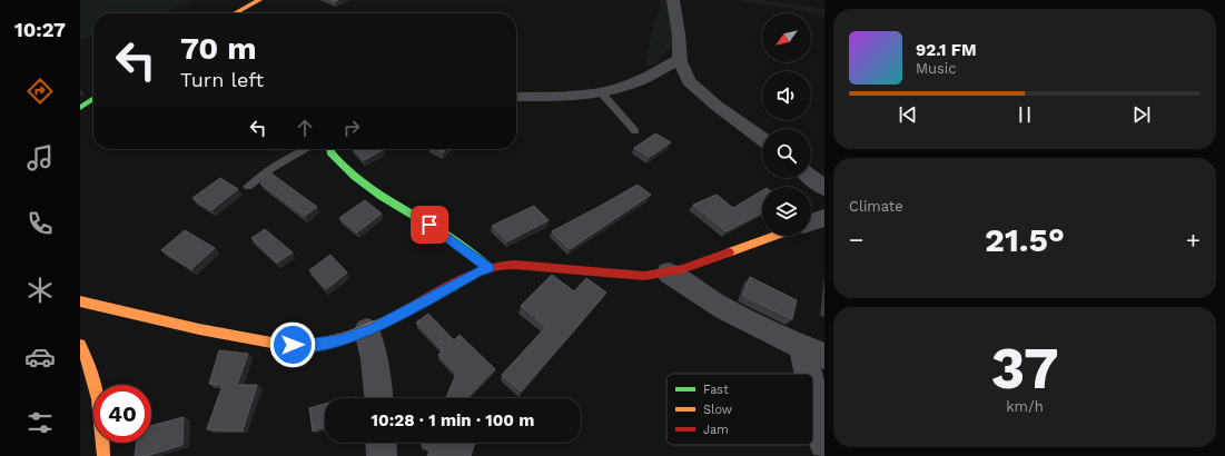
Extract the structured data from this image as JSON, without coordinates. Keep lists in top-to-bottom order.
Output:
{
  "legend": ["Fast", "Slow", "Jam"],
  "north": "bottom left",
  "page": {
    "tabs": "10:27",
    "turn": ["70 m", "Turn left"],
    "song": ["92.1 FM", "Music"],
    "tile": [
      "Climate",
      ["37", "km/h"]
    ],
    "heat": ["−", "21.5°", "+"],
    "limit": "40",
    "trip": "10:28 · 1 min · 100 m"
  }
}
